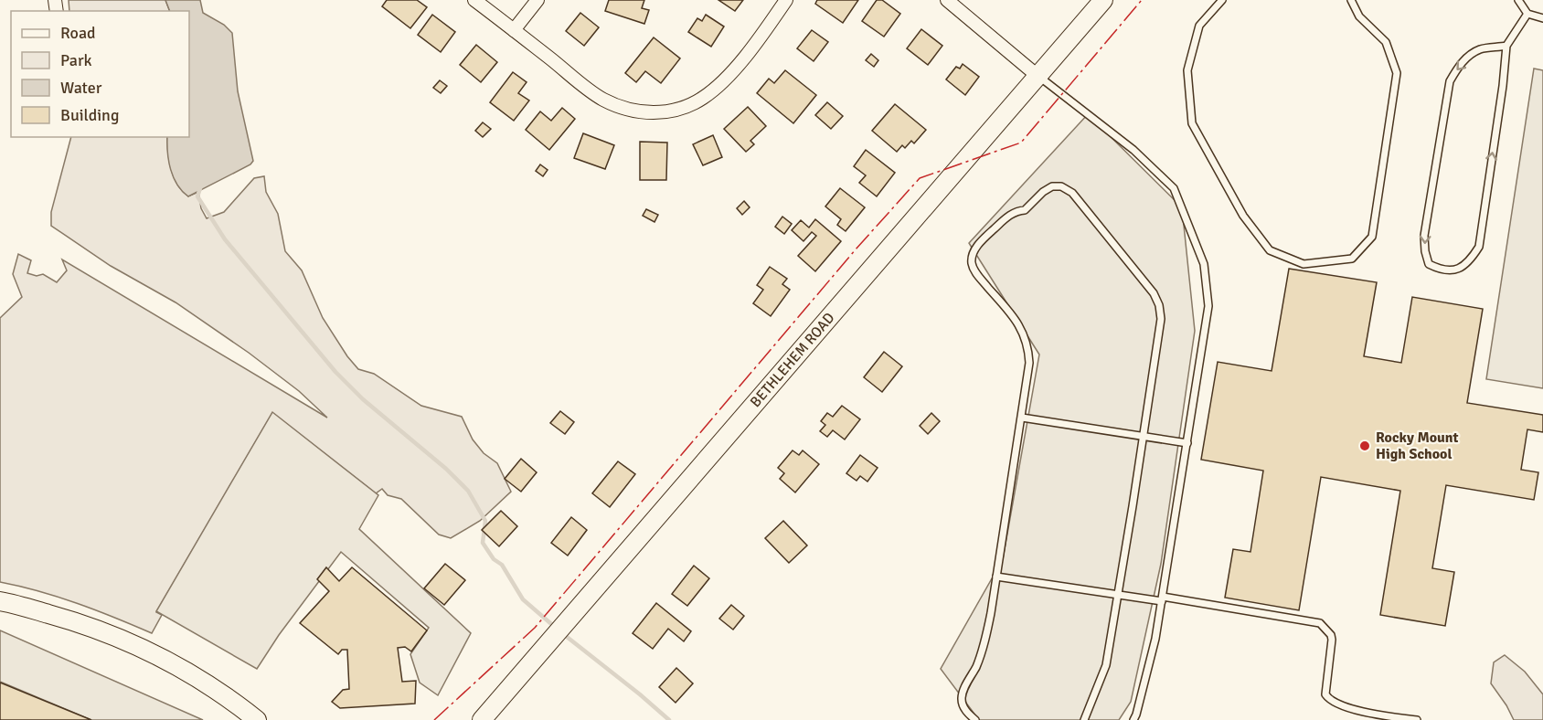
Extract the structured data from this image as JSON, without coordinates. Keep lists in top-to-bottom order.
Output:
{
  "streets": {
    "main road": ["BETHLEHEM ROAD"]
  },
  "places": ["Rocky Mount High School"],
  "legend": [
    "Road",
    "Park",
    "Water",
    "Building"
  ]
}
